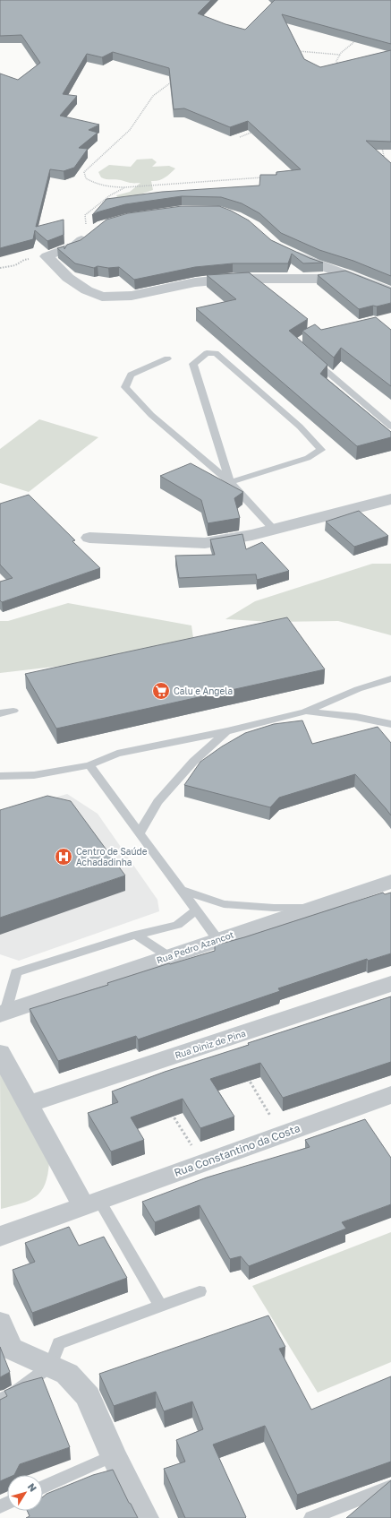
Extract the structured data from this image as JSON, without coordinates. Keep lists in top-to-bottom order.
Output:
{
  "streets": {
    "street": ["Rua Pedro Azancot", "Rua Diniz de Pina", "Rua Constantino da Costa"]
  },
  "places": {
    "supermarket": ["Calu e Angela"],
    "hospital": ["Centro de Saúde Achadadinha"]
  },
  "north": "top right"
}
